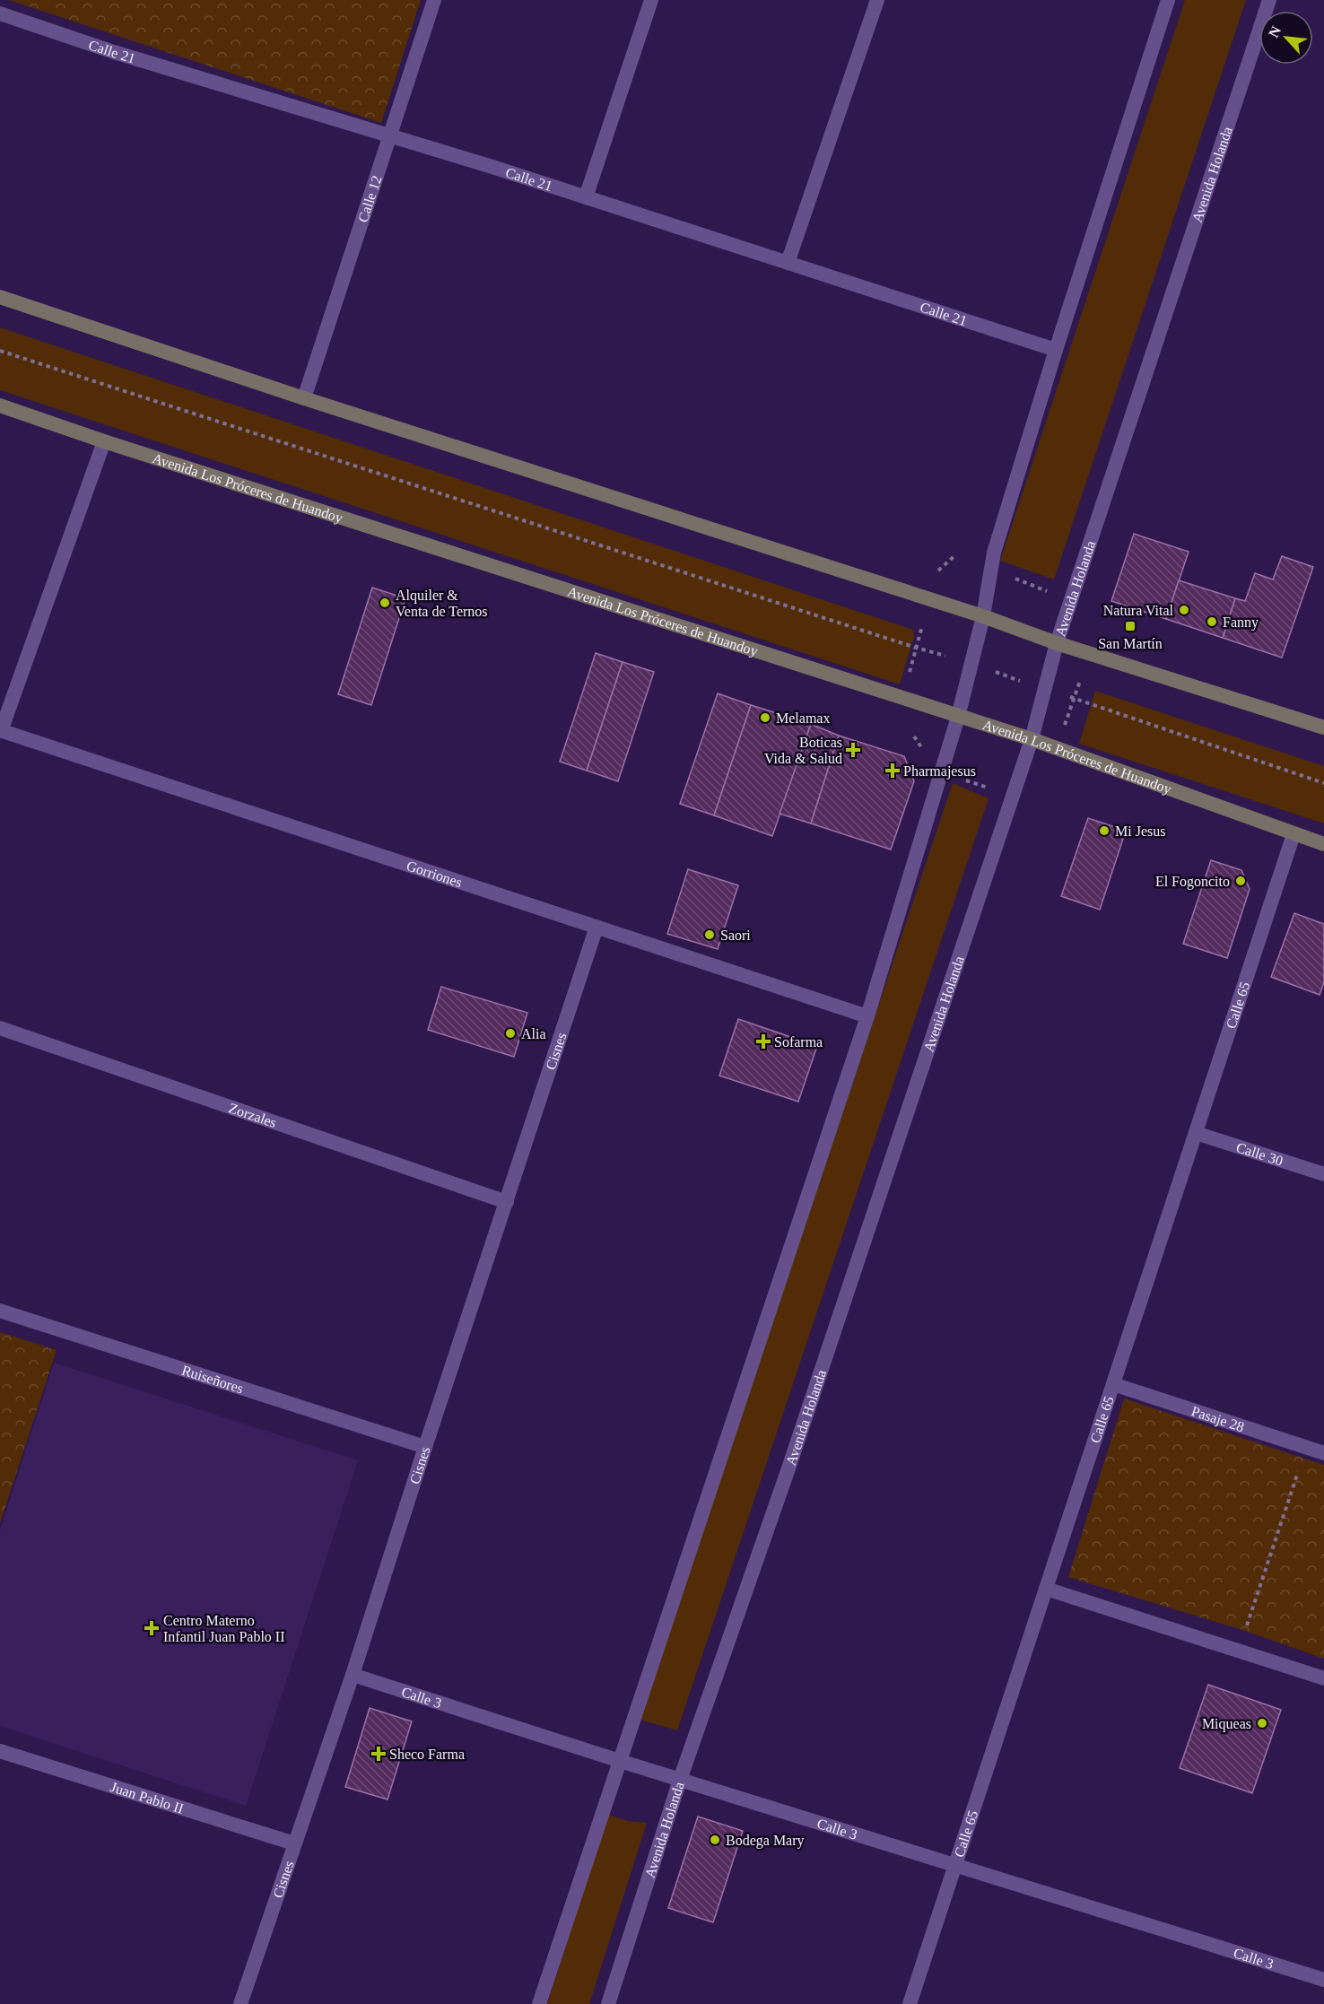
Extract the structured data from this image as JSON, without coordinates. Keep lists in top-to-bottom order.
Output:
{
  "streets": {
    "main road": ["Avenida Los Próceres de Huandoy"],
    "street": [
      "Calle 21",
      "Avenida Holanda",
      "Calle 12",
      "Gorriones",
      "Calle 65",
      "Cisnes",
      "Zorzales",
      "Calle 30",
      "Ruiseñores",
      "Pasaje 28",
      "Calle 3",
      "Juan Pablo II"
    ]
  },
  "crossings": [
    ["Calle 21", "Calle 12"],
    ["Avenida Holanda", "Avenida Los Próceres de Huandoy"],
    ["Avenida Holanda", "Calle 3"],
    ["Avenida Los Próceres de Huandoy", "Calle 65"],
    ["Gorriones", "Cisnes"],
    ["Calle 65", "Calle 30"],
    ["Calle 65", "Pasaje 28"],
    ["Calle 65", "Calle 3"],
    ["Cisnes", "Zorzales"],
    ["Cisnes", "Ruiseñores"],
    ["Cisnes", "Calle 3"],
    ["Cisnes", "Juan Pablo II"]
  ],
  "places": {
    "other": [
      "Alquiler & Venta de Ternos",
      "Natura Vital",
      "Fanny",
      "Melamax",
      "Mi Jesus",
      "El Fogoncito",
      "Saori",
      "Alia",
      "Miqueas",
      "Bodega Mary"
    ],
    "transit": ["San Martín"],
    "health": [
      "Boticas Vida & Salud",
      "Pharmajesus",
      "Sofarma",
      "Centro Materno Infantil Juan Pablo II",
      "Sheco Farma"
    ]
  },
  "north": "top left"
}
